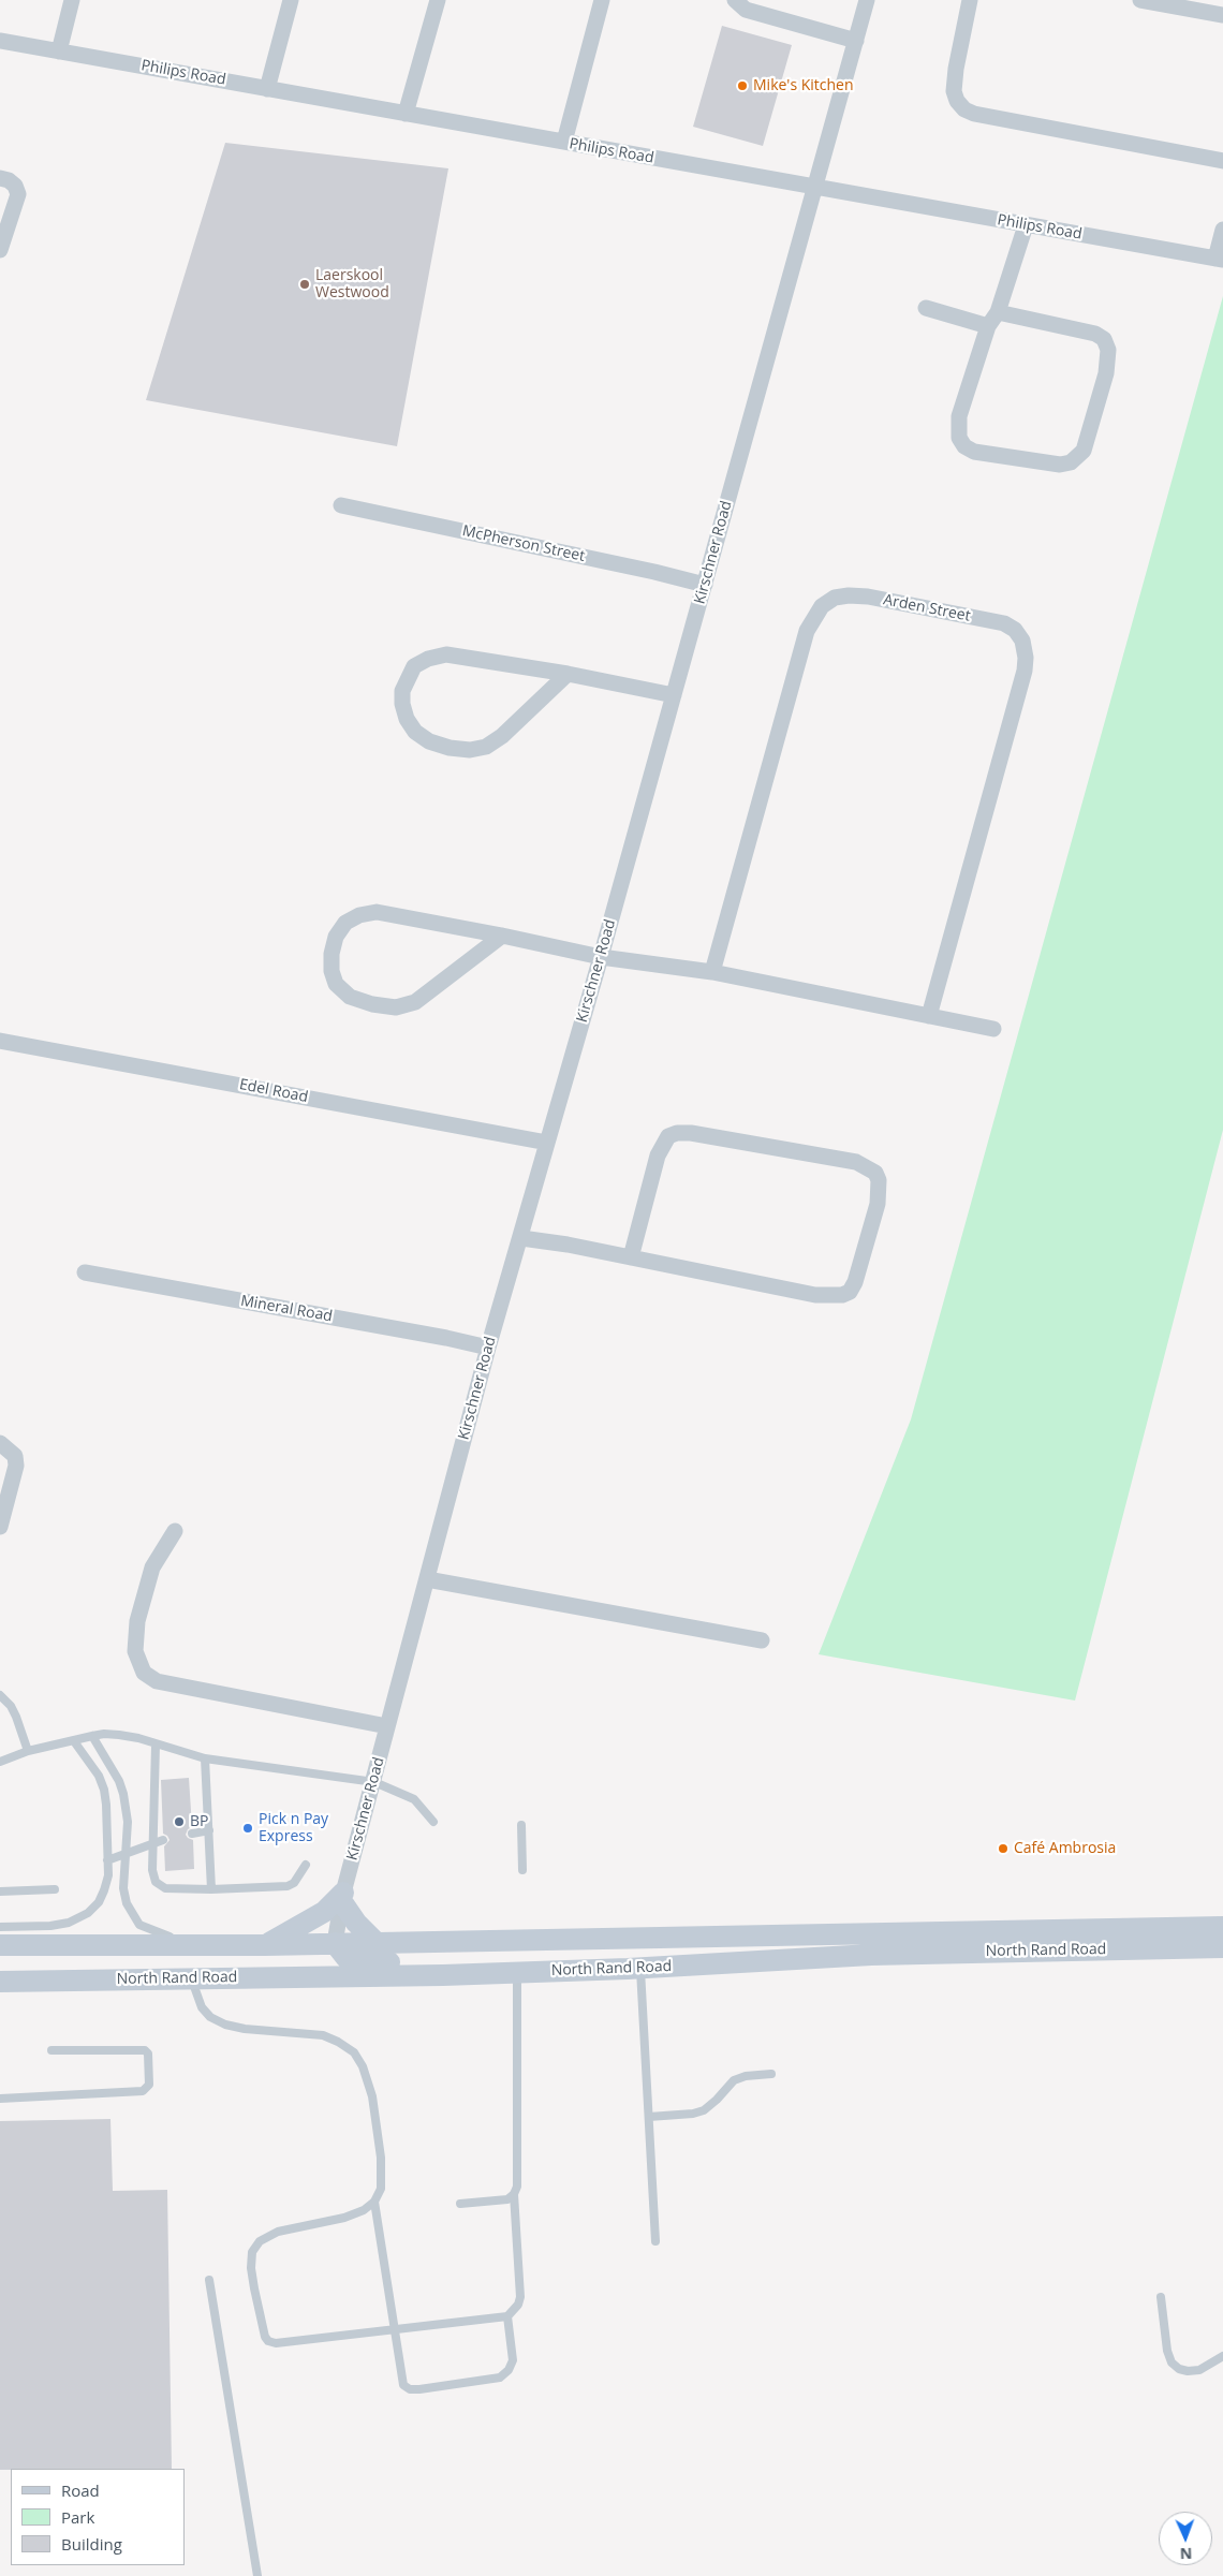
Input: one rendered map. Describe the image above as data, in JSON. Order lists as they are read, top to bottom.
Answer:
{
  "streets": {
    "main road": ["North Rand Road"],
    "street": [
      "Philips Road",
      "McPherson Street",
      "Kirschner Road",
      "Arden Street",
      "Edel Road",
      "Mineral Road"
    ]
  },
  "crossings": [
    ["Philips Road", "Kirschner Road"],
    ["McPherson Street", "Kirschner Road"],
    ["Kirschner Road", "Edel Road"],
    ["Kirschner Road", "Mineral Road"],
    ["Kirschner Road", "North Rand Road"]
  ],
  "places": [
    "Mike's Kitchen",
    "Laerskool Westwood",
    "BP",
    "Pick n Pay Express",
    "Café Ambrosia"
  ],
  "legend": ["Road", "Park", "Building"],
  "north": "bottom"
}
